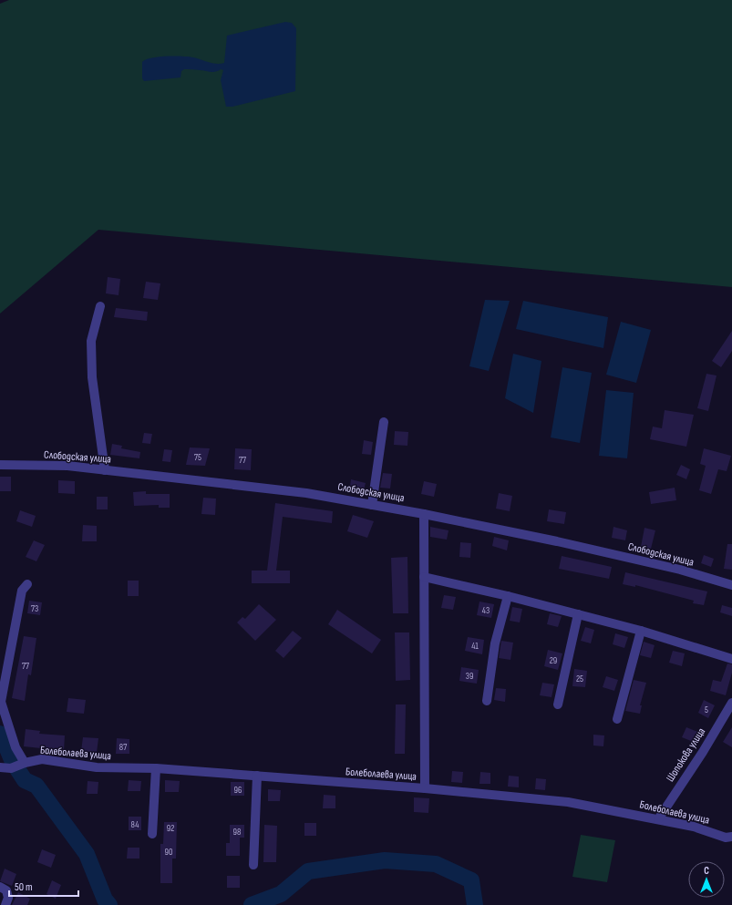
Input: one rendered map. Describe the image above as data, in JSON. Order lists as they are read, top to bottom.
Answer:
{
  "streets": {
    "street": ["Слободская улица", "Болеболаева улица", "Шопокова улица"]
  },
  "crossings": [
    ["Болеболаева улица", "Шопокова улица"]
  ],
  "house_numbers": [
    "75",
    "77",
    "73",
    "43",
    "41",
    "29",
    "77",
    "39",
    "25",
    "5",
    "87",
    "96",
    "84",
    "92",
    "98",
    "90"
  ],
  "scale_bar": "50 m",
  "north": "top"
}
